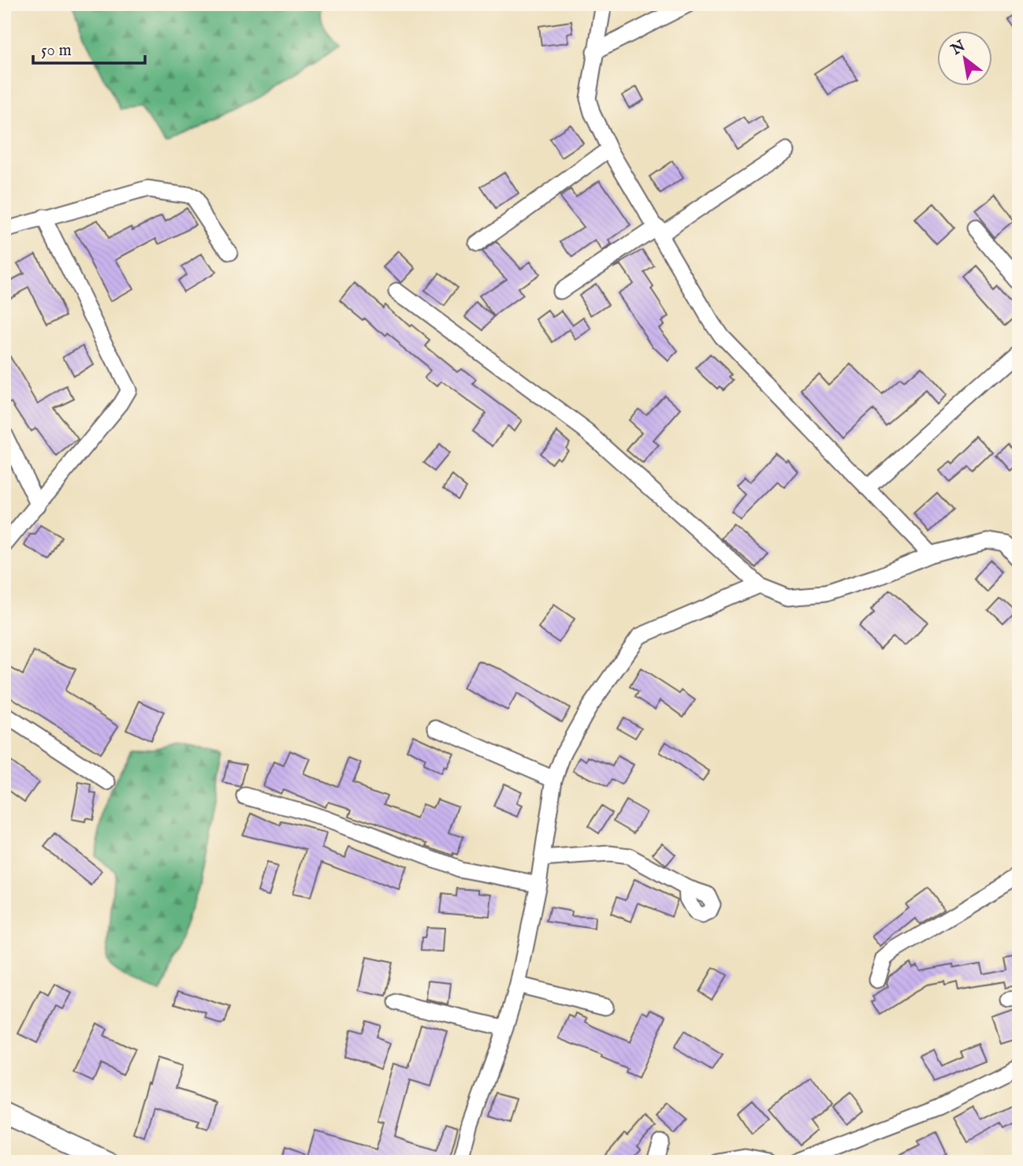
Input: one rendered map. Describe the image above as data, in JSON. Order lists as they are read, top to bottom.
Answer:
{
  "scale_bar": "50 m",
  "north": "top left"
}
